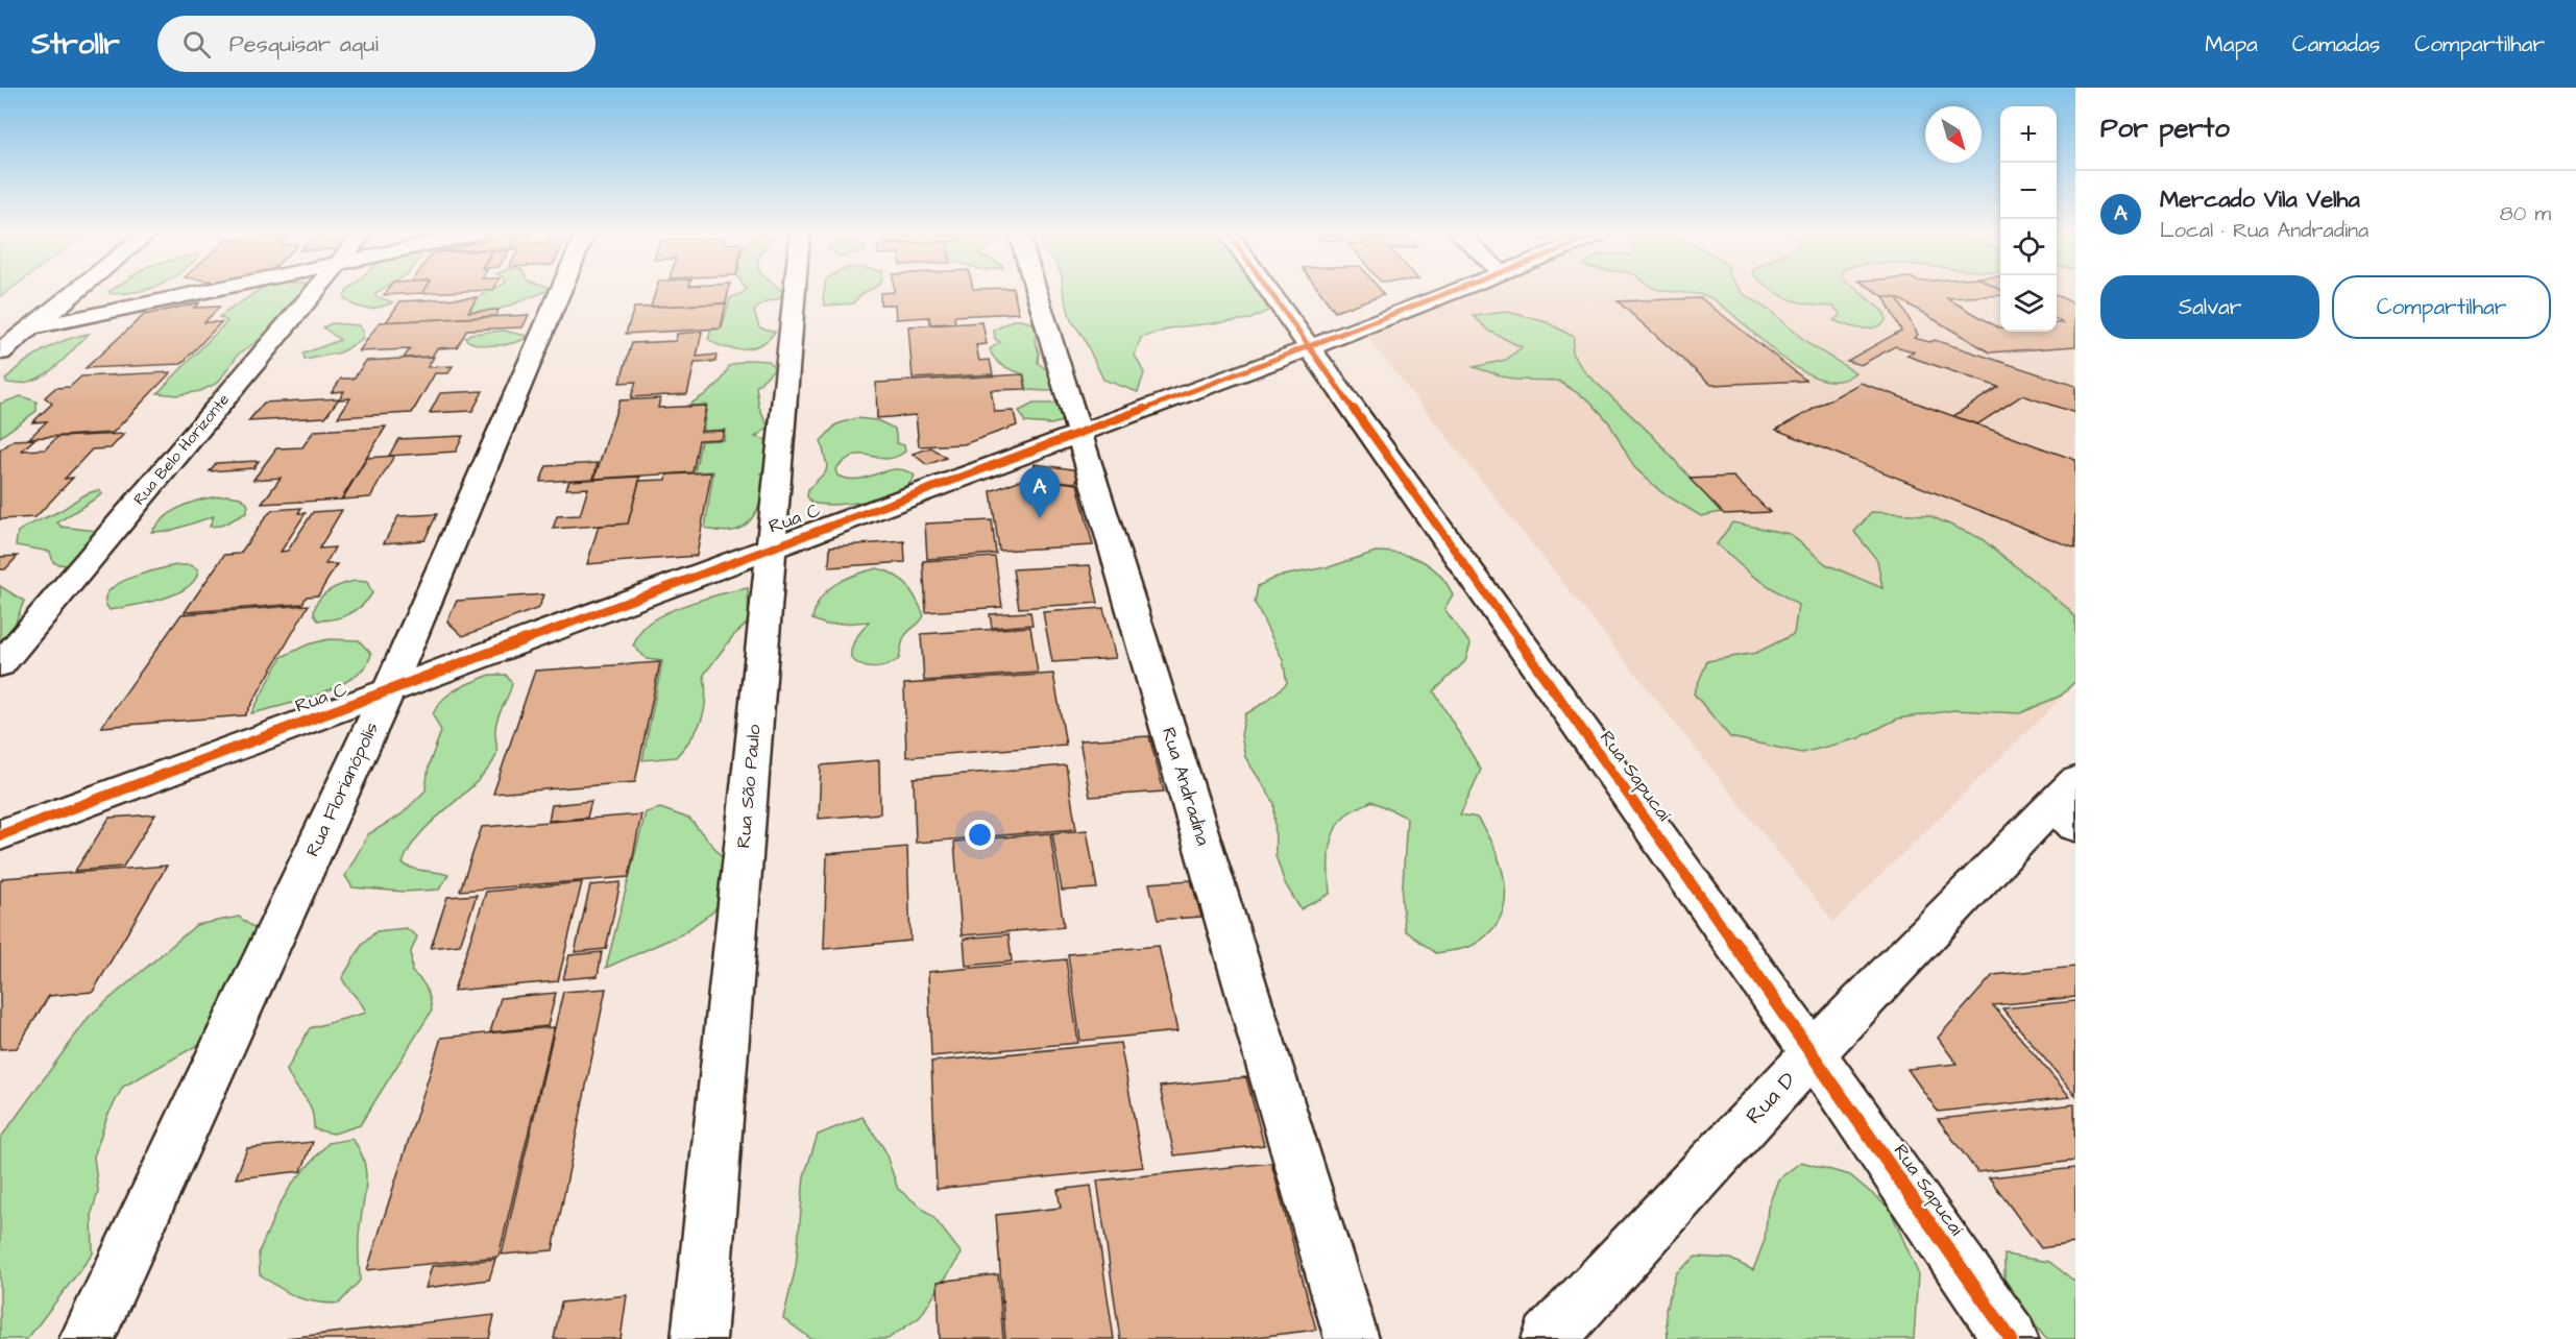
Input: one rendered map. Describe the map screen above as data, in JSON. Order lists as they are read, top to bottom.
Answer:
{
  "streets": {
    "street": [
      "Rua Belo Horizonte",
      "Rua C",
      "Rua Sapucaí",
      "Rua São Paulo",
      "Rua Andradina",
      "Rua Florianópolis",
      "Rua D"
    ]
  },
  "crossings": [
    ["Rua C", "Rua Sapucaí"],
    ["Rua C", "Rua São Paulo"],
    ["Rua C", "Rua Andradina"],
    ["Rua C", "Rua Florianópolis"],
    ["Rua Sapucaí", "Rua D"]
  ],
  "north": "bottom right",
  "page": {
    "header": "Strollr",
    "search": "Pesquisar aqui",
    "nav": ["Mapa", "Camadas", "Compartilhar"],
    "heading": "Por perto",
    "map_buttons": ["+", "−"],
    "list": [
      {
        "mark": "A",
        "name": "Mercado Vila Velha",
        "note": "Local · Rua Andradina",
        "value": "80 m"
      }
    ],
    "buttons": ["Salvar", "Compartilhar"],
    "pins": "A"
  }
}
